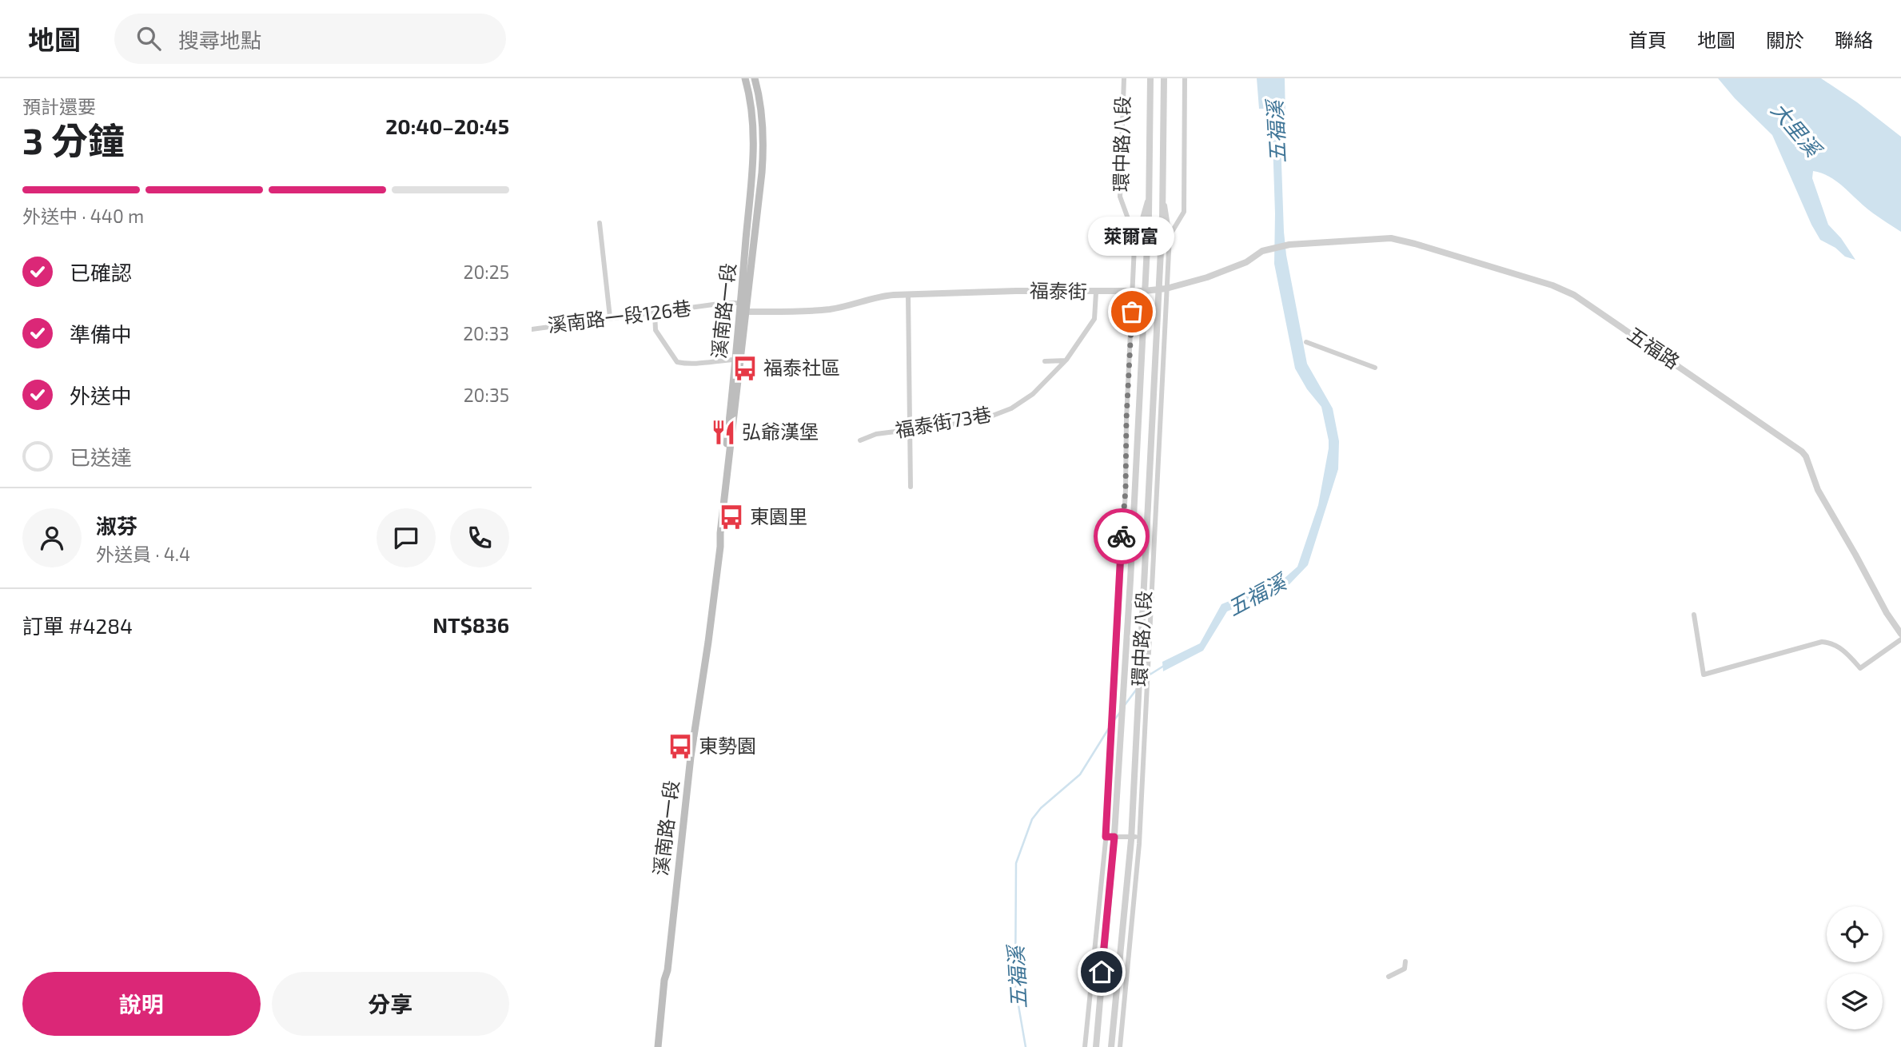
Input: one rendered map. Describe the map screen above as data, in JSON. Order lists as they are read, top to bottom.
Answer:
{
  "streets": {
    "main road": ["溪南路一段"],
    "street": [
      "環中路八段",
      "福泰街",
      "溪南路一段126巷",
      "五福路",
      "福泰街73巷"
    ]
  },
  "crossings": [
    ["環中路八段", "福泰街"],
    ["福泰街", "溪南路一段"],
    ["福泰街", "五福路"],
    ["福泰街", "福泰街73巷"],
    ["溪南路一段", "溪南路一段126巷"]
  ],
  "water": ["大里溪", "五福溪"],
  "places": {
    "other": ["萊爾富"],
    "bus stop": ["福泰社區", "東園里", "東勢園"],
    "restaurant": ["弘爺漢堡"]
  },
  "page": {
    "header": "地圖",
    "search": "搜尋地點",
    "nav": [
      "首頁",
      "地圖",
      "關於",
      "聯絡"
    ],
    "heading": ["3 分鐘", "預計還要", "20:40–20:45"],
    "panel": [
      "淑芬",
      "外送員 · 4.4",
      "訂單 #4284",
      "NT$836"
    ],
    "bar": "外送中 · 440 m",
    "bubble": "萊爾富",
    "list": [
      ["已確認", "20:25"],
      ["準備中", "20:33"],
      ["外送中", "20:35"],
      "已送達"
    ],
    "buttons": ["說明", "分享"]
  }
}
